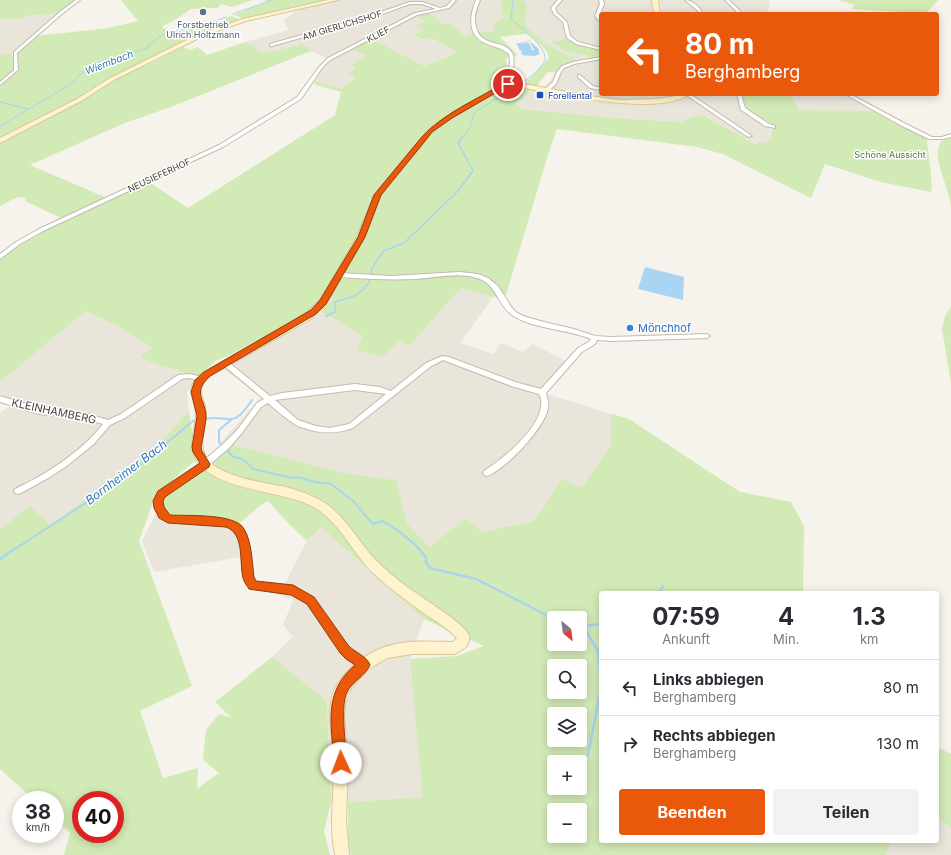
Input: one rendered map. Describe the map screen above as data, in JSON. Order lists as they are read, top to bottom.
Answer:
{
  "streets": {
    "street": [
      "AM GIERLICHSHOF",
      "KLIEF",
      "NEUSIEFERHOF",
      "KLEINHAMBERG"
    ]
  },
  "crossings": [
    ["AM GIERLICHSHOF", "KLIEF"],
    ["KLIEF", "NEUSIEFERHOF"]
  ],
  "water": ["Wiembach", "Bornheimer Bach"],
  "parks": ["Schöne Aussicht"],
  "places": {
    "other": ["Forstbetrieb Ulrich Holtzmann", "Mönchhof"],
    "transit": ["Forellental"]
  },
  "north": "bottom right",
  "page": {
    "turn": ["80 m", "Berghamberg"],
    "eta": [
      "07:59",
      "Ankunft",
      "4",
      "Min.",
      "1.3",
      "km"
    ],
    "map_buttons": ["+", "−"],
    "list": [
      {
        "name": "Links abbiegen",
        "note": "Berghamberg",
        "value": "80 m"
      },
      {
        "name": "Rechts abbiegen",
        "note": "Berghamberg",
        "value": "130 m"
      }
    ],
    "buttons": ["Beenden", "Teilen"],
    "speed": "38 km/h",
    "limit": "40"
  }
}
